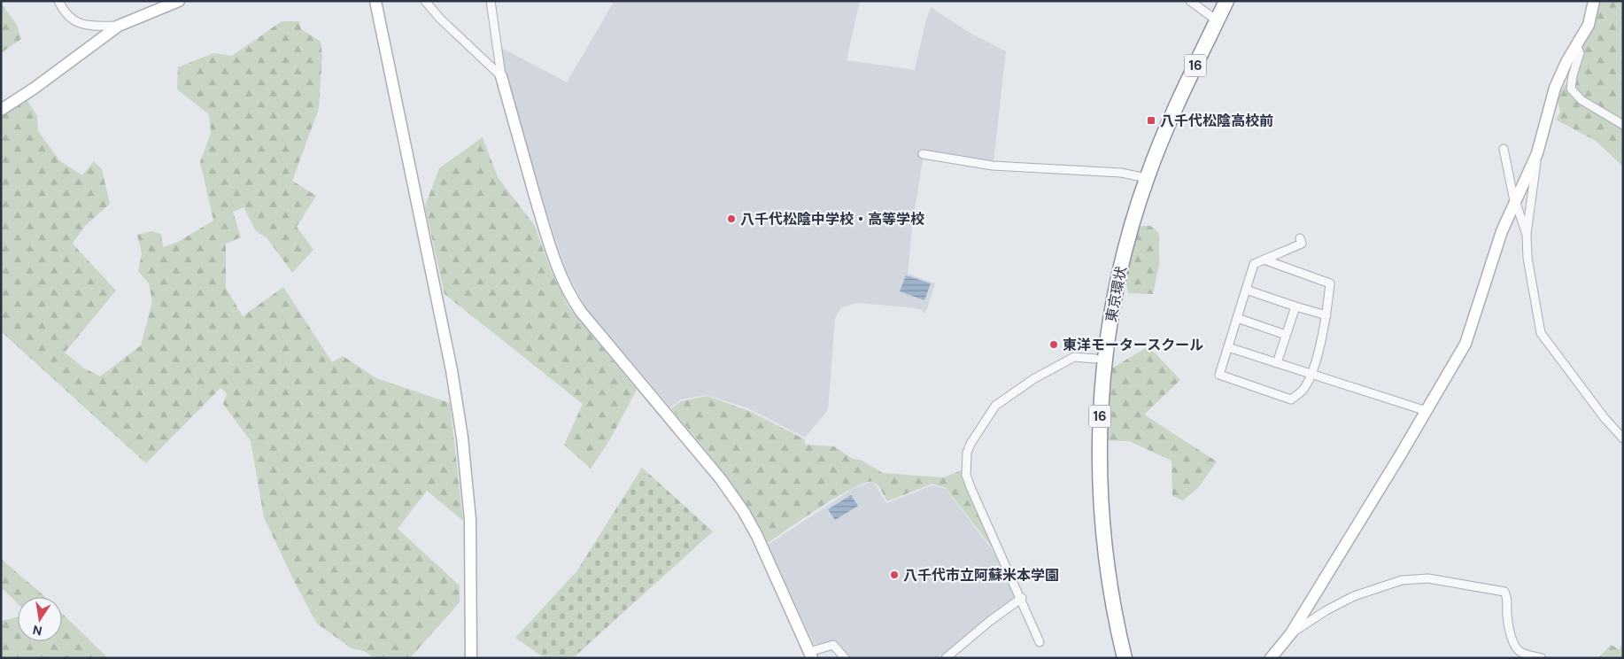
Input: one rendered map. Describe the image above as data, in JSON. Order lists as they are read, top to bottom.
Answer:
{
  "streets": {
    "highway": ["16", "東京環状"]
  },
  "places": {
    "transit": ["八千代松陰高校前"],
    "other": ["八千代松陰中学校・高等学校", "東洋モータースクール", "八千代市立阿蘇米本学園"]
  },
  "north": "bottom"
}
